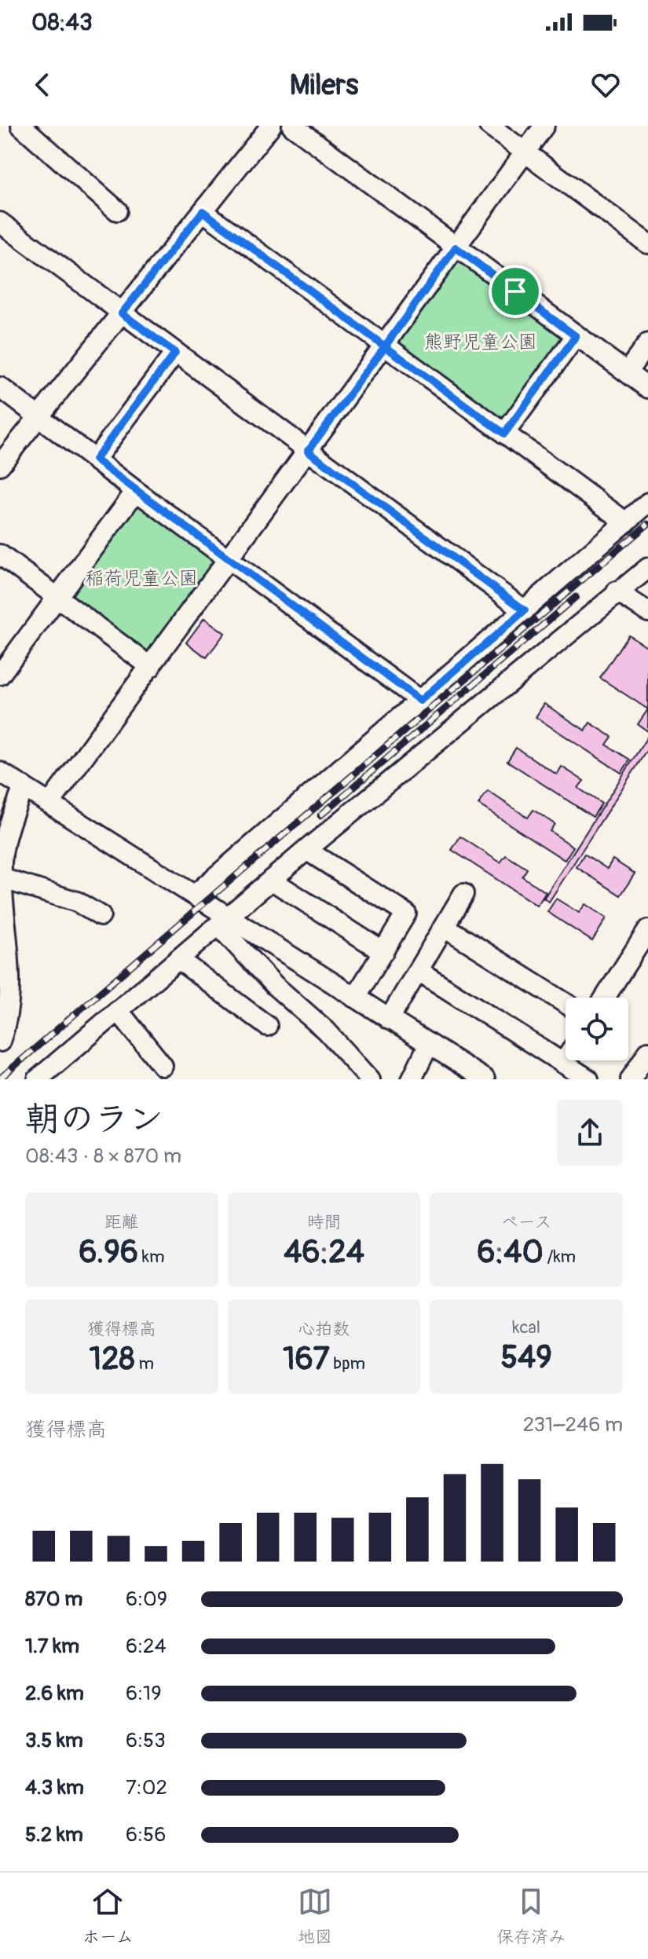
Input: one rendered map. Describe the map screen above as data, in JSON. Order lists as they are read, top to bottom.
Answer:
{
  "parks": ["熊野児童公園", "稲荷児童公園"],
  "page": {
    "status": "08:43",
    "header": "Milers",
    "heading": ["朝のラン", "08:43 · 8 × 870 m"],
    "stats": [
      ["距離", "6.96 km"],
      ["時間", "46:24"],
      ["ペース", "6:40 /km"],
      ["獲得標高", "128 m"],
      ["心拍数", "167 bpm"],
      ["kcal", "549"]
    ],
    "chart": ["獲得標高", "231–246 m"],
    "list": [
      {
        "name": "870 m",
        "note": "6:09"
      },
      {
        "name": "1.7 km",
        "note": "6:24"
      },
      {
        "name": "2.6 km",
        "note": "6:19"
      },
      {
        "name": "3.5 km",
        "note": "6:53"
      },
      {
        "name": "4.3 km",
        "note": "7:02"
      },
      {
        "name": "5.2 km",
        "note": "6:56"
      }
    ],
    "tabs": ["ホーム", "地図", "保存済み"]
  }
}
